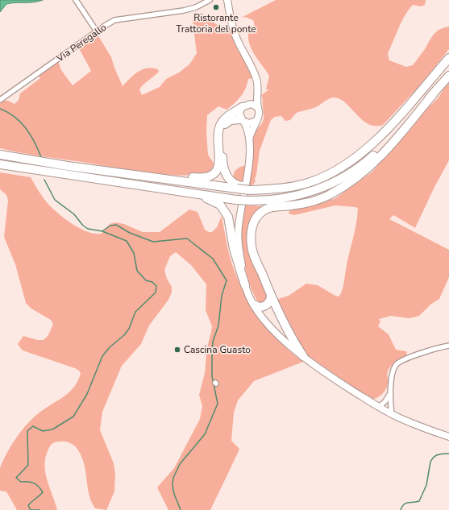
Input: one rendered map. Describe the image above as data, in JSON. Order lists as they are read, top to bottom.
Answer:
{
  "streets": {
    "street": ["Via Peregallo"]
  },
  "places": ["Ristorante Trattoria del ponte", "Cascina Guasto"]
}
